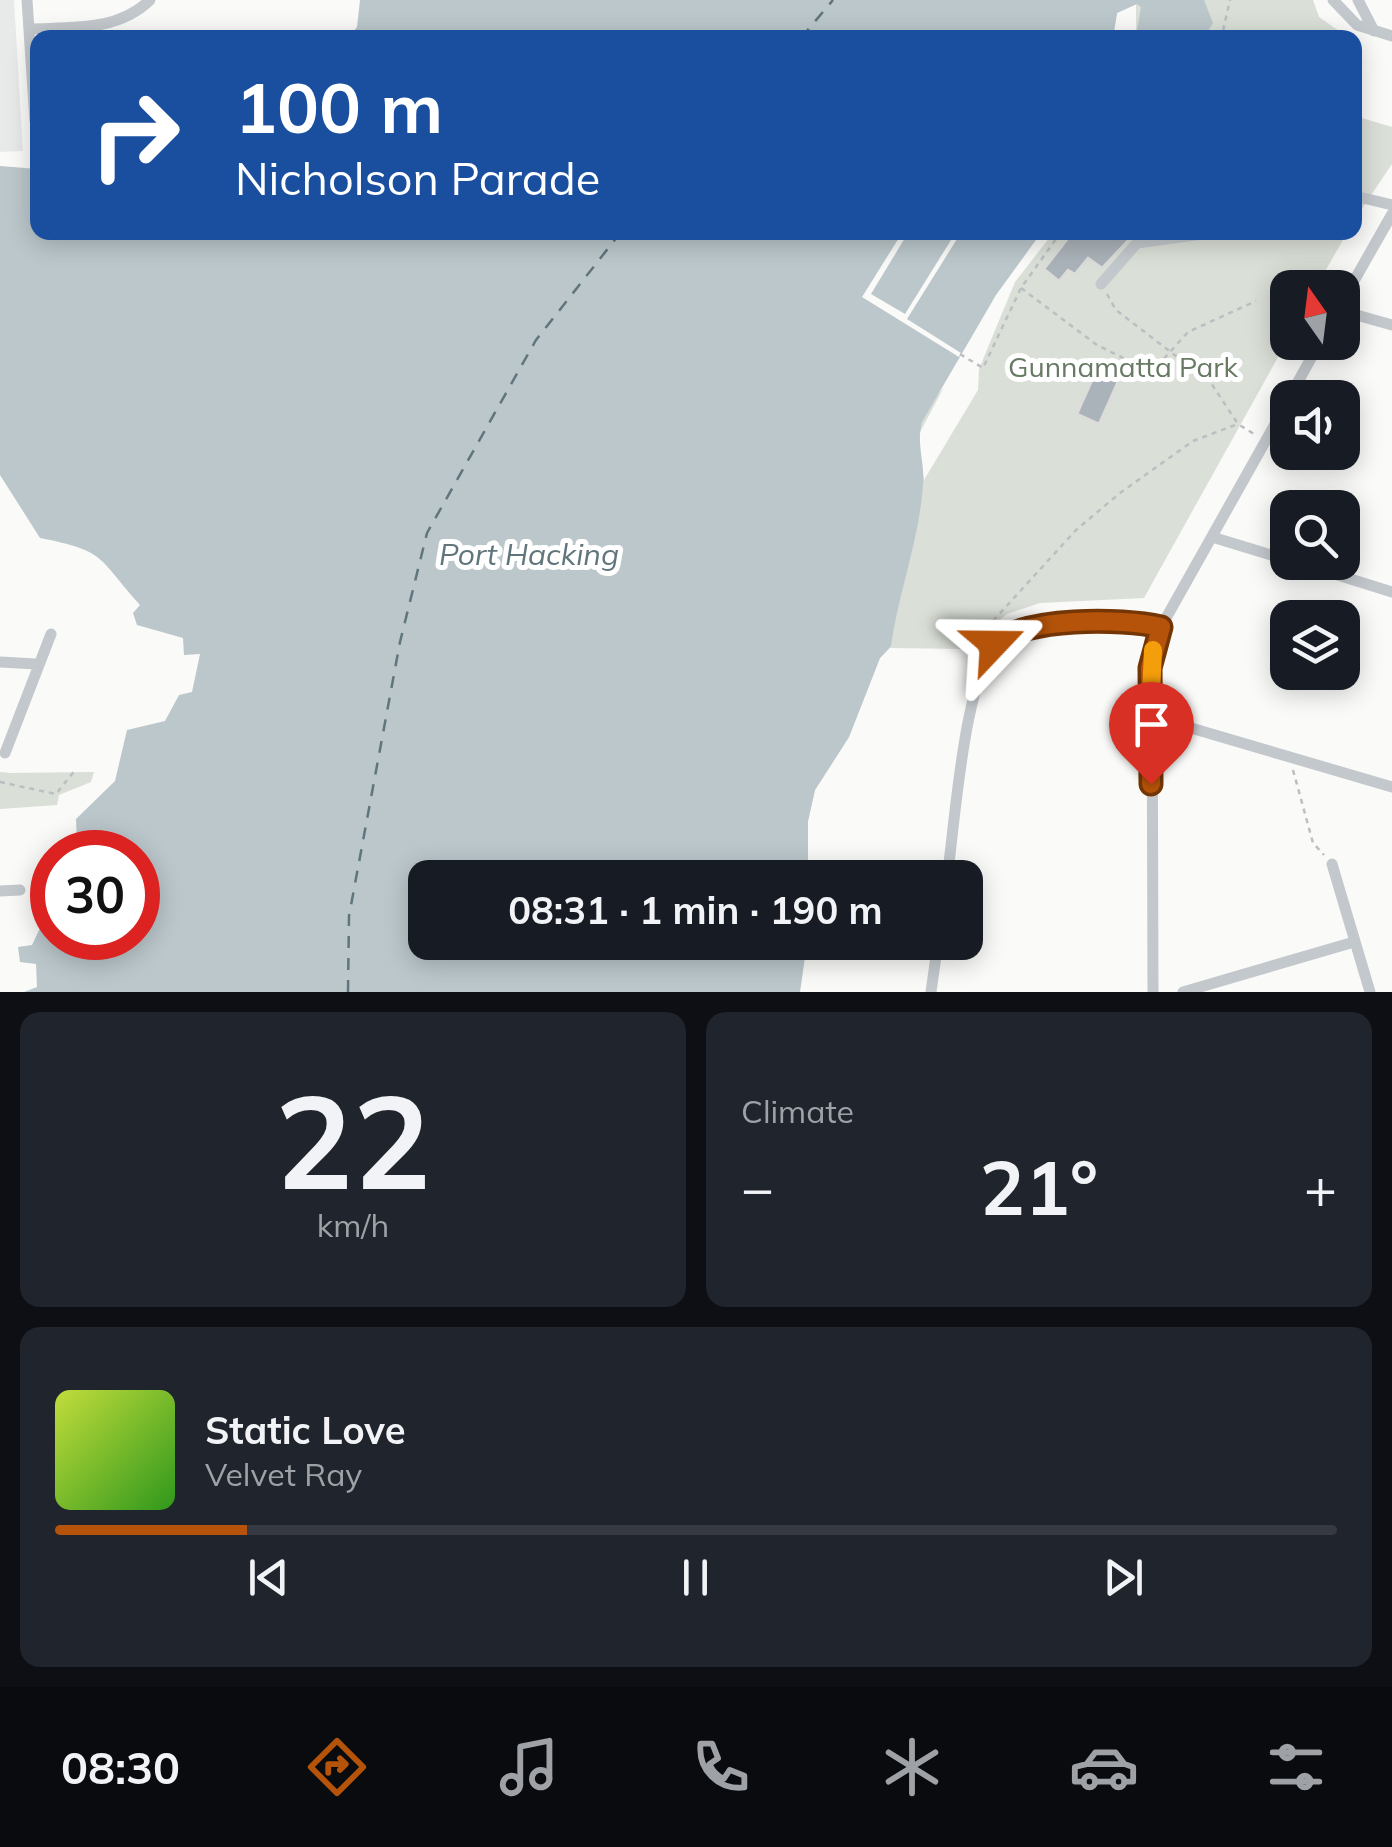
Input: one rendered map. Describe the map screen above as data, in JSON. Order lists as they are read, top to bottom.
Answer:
{
  "water": ["Port Hacking"],
  "parks": ["Gunnamatta Park"],
  "north": "top",
  "page": {
    "turn": ["100 m", "Nicholson Parade"],
    "limit": "30",
    "trip": "08:31 · 1 min · 190 m",
    "tile": [
      ["22", "km/h"],
      "Climate"
    ],
    "heat": ["−", "21°", "+"],
    "song": ["Static Love", "Velvet Ray"],
    "tabs": "08:30"
  }
}
